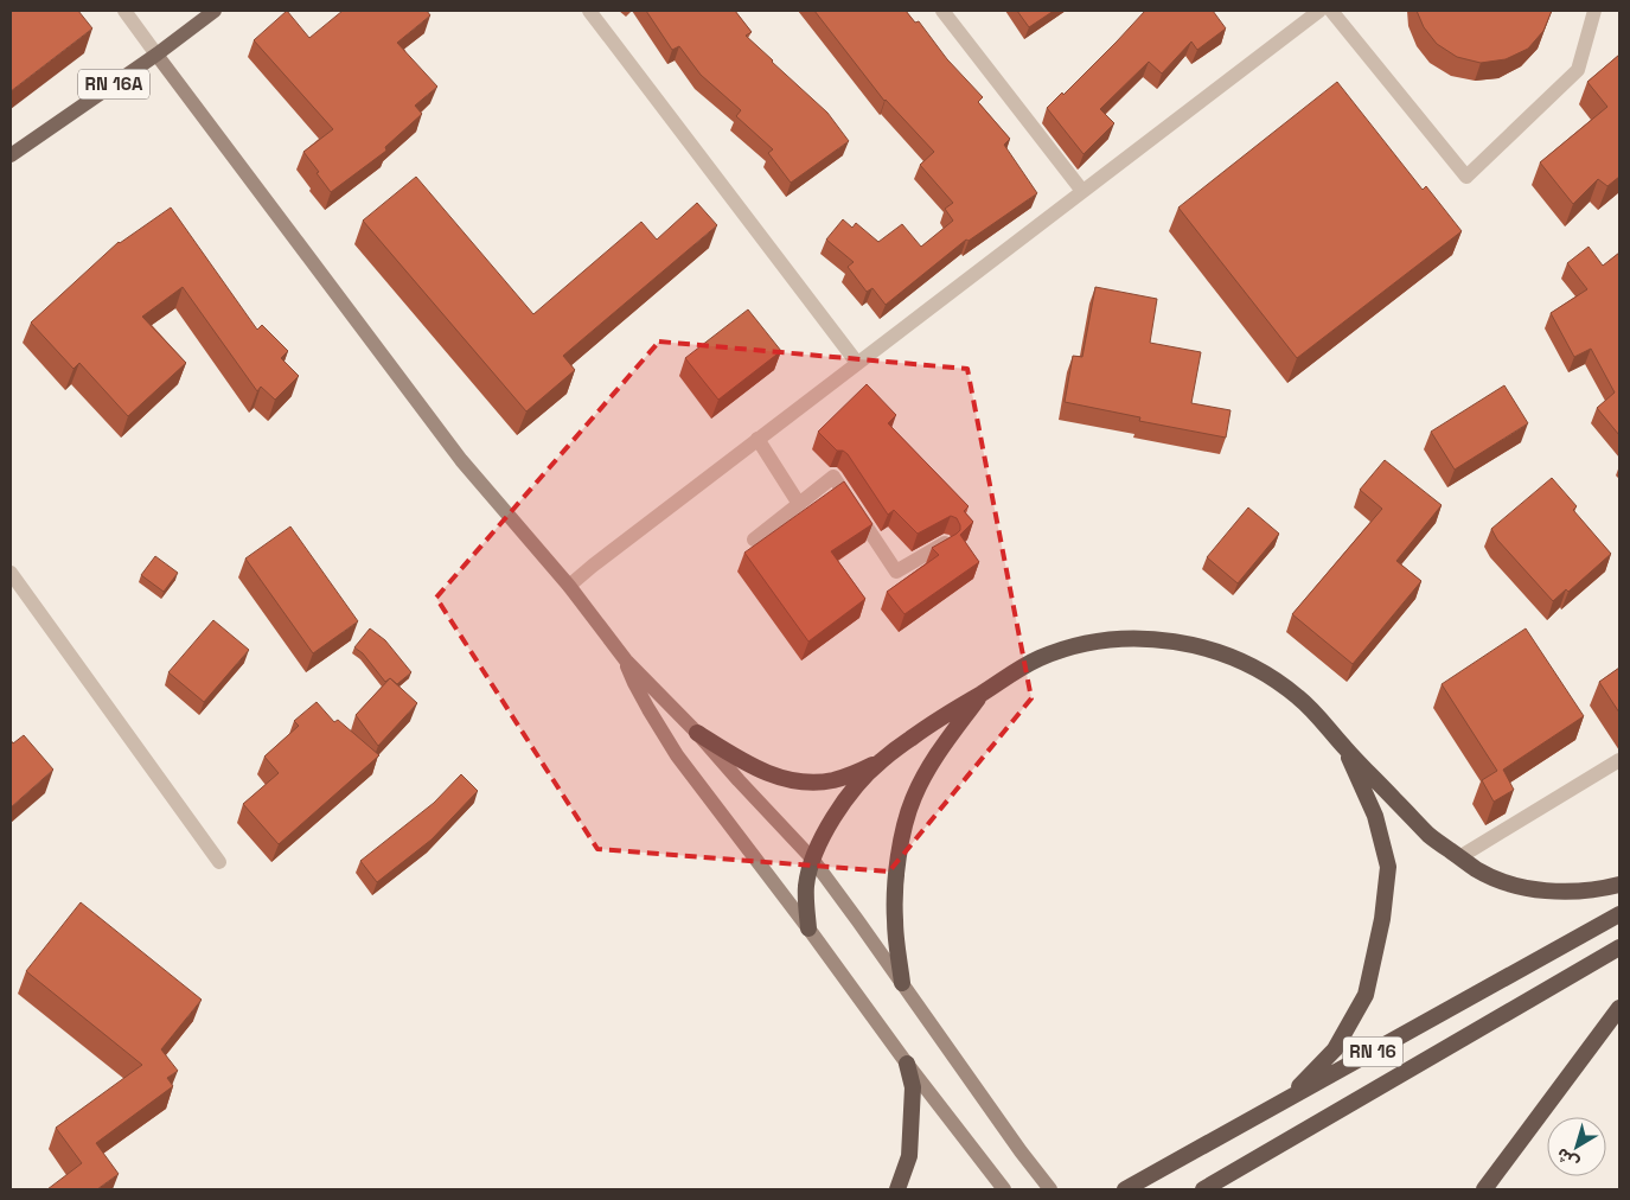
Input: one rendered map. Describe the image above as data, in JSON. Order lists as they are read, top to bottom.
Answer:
{
  "streets": {
    "highway": ["RN 16"],
    "main road": ["RN 16A"]
  },
  "north": "bottom left"
}
